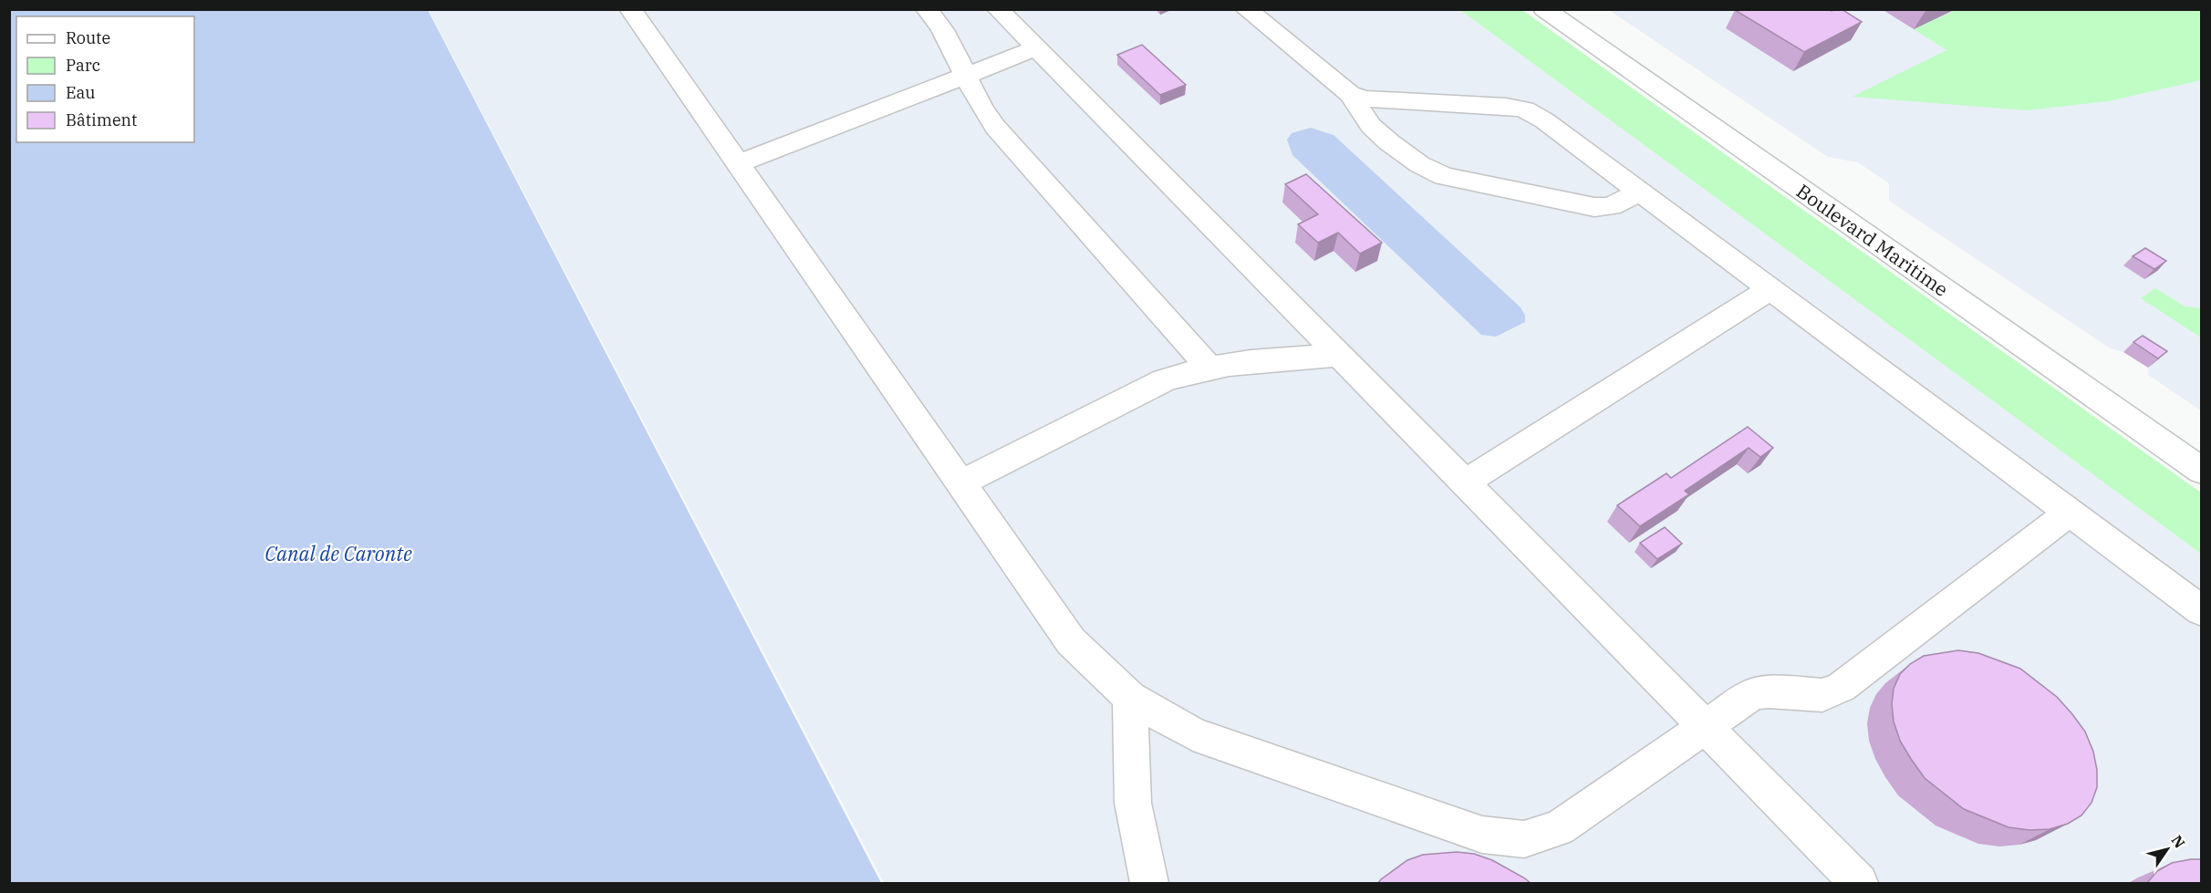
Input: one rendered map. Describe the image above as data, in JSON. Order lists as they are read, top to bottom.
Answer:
{
  "streets": {
    "street": ["Boulevard Maritime"]
  },
  "water": ["Canal de Caronte"],
  "legend": [
    "Route",
    "Parc",
    "Eau",
    "Bâtiment"
  ],
  "north": "top right"
}
